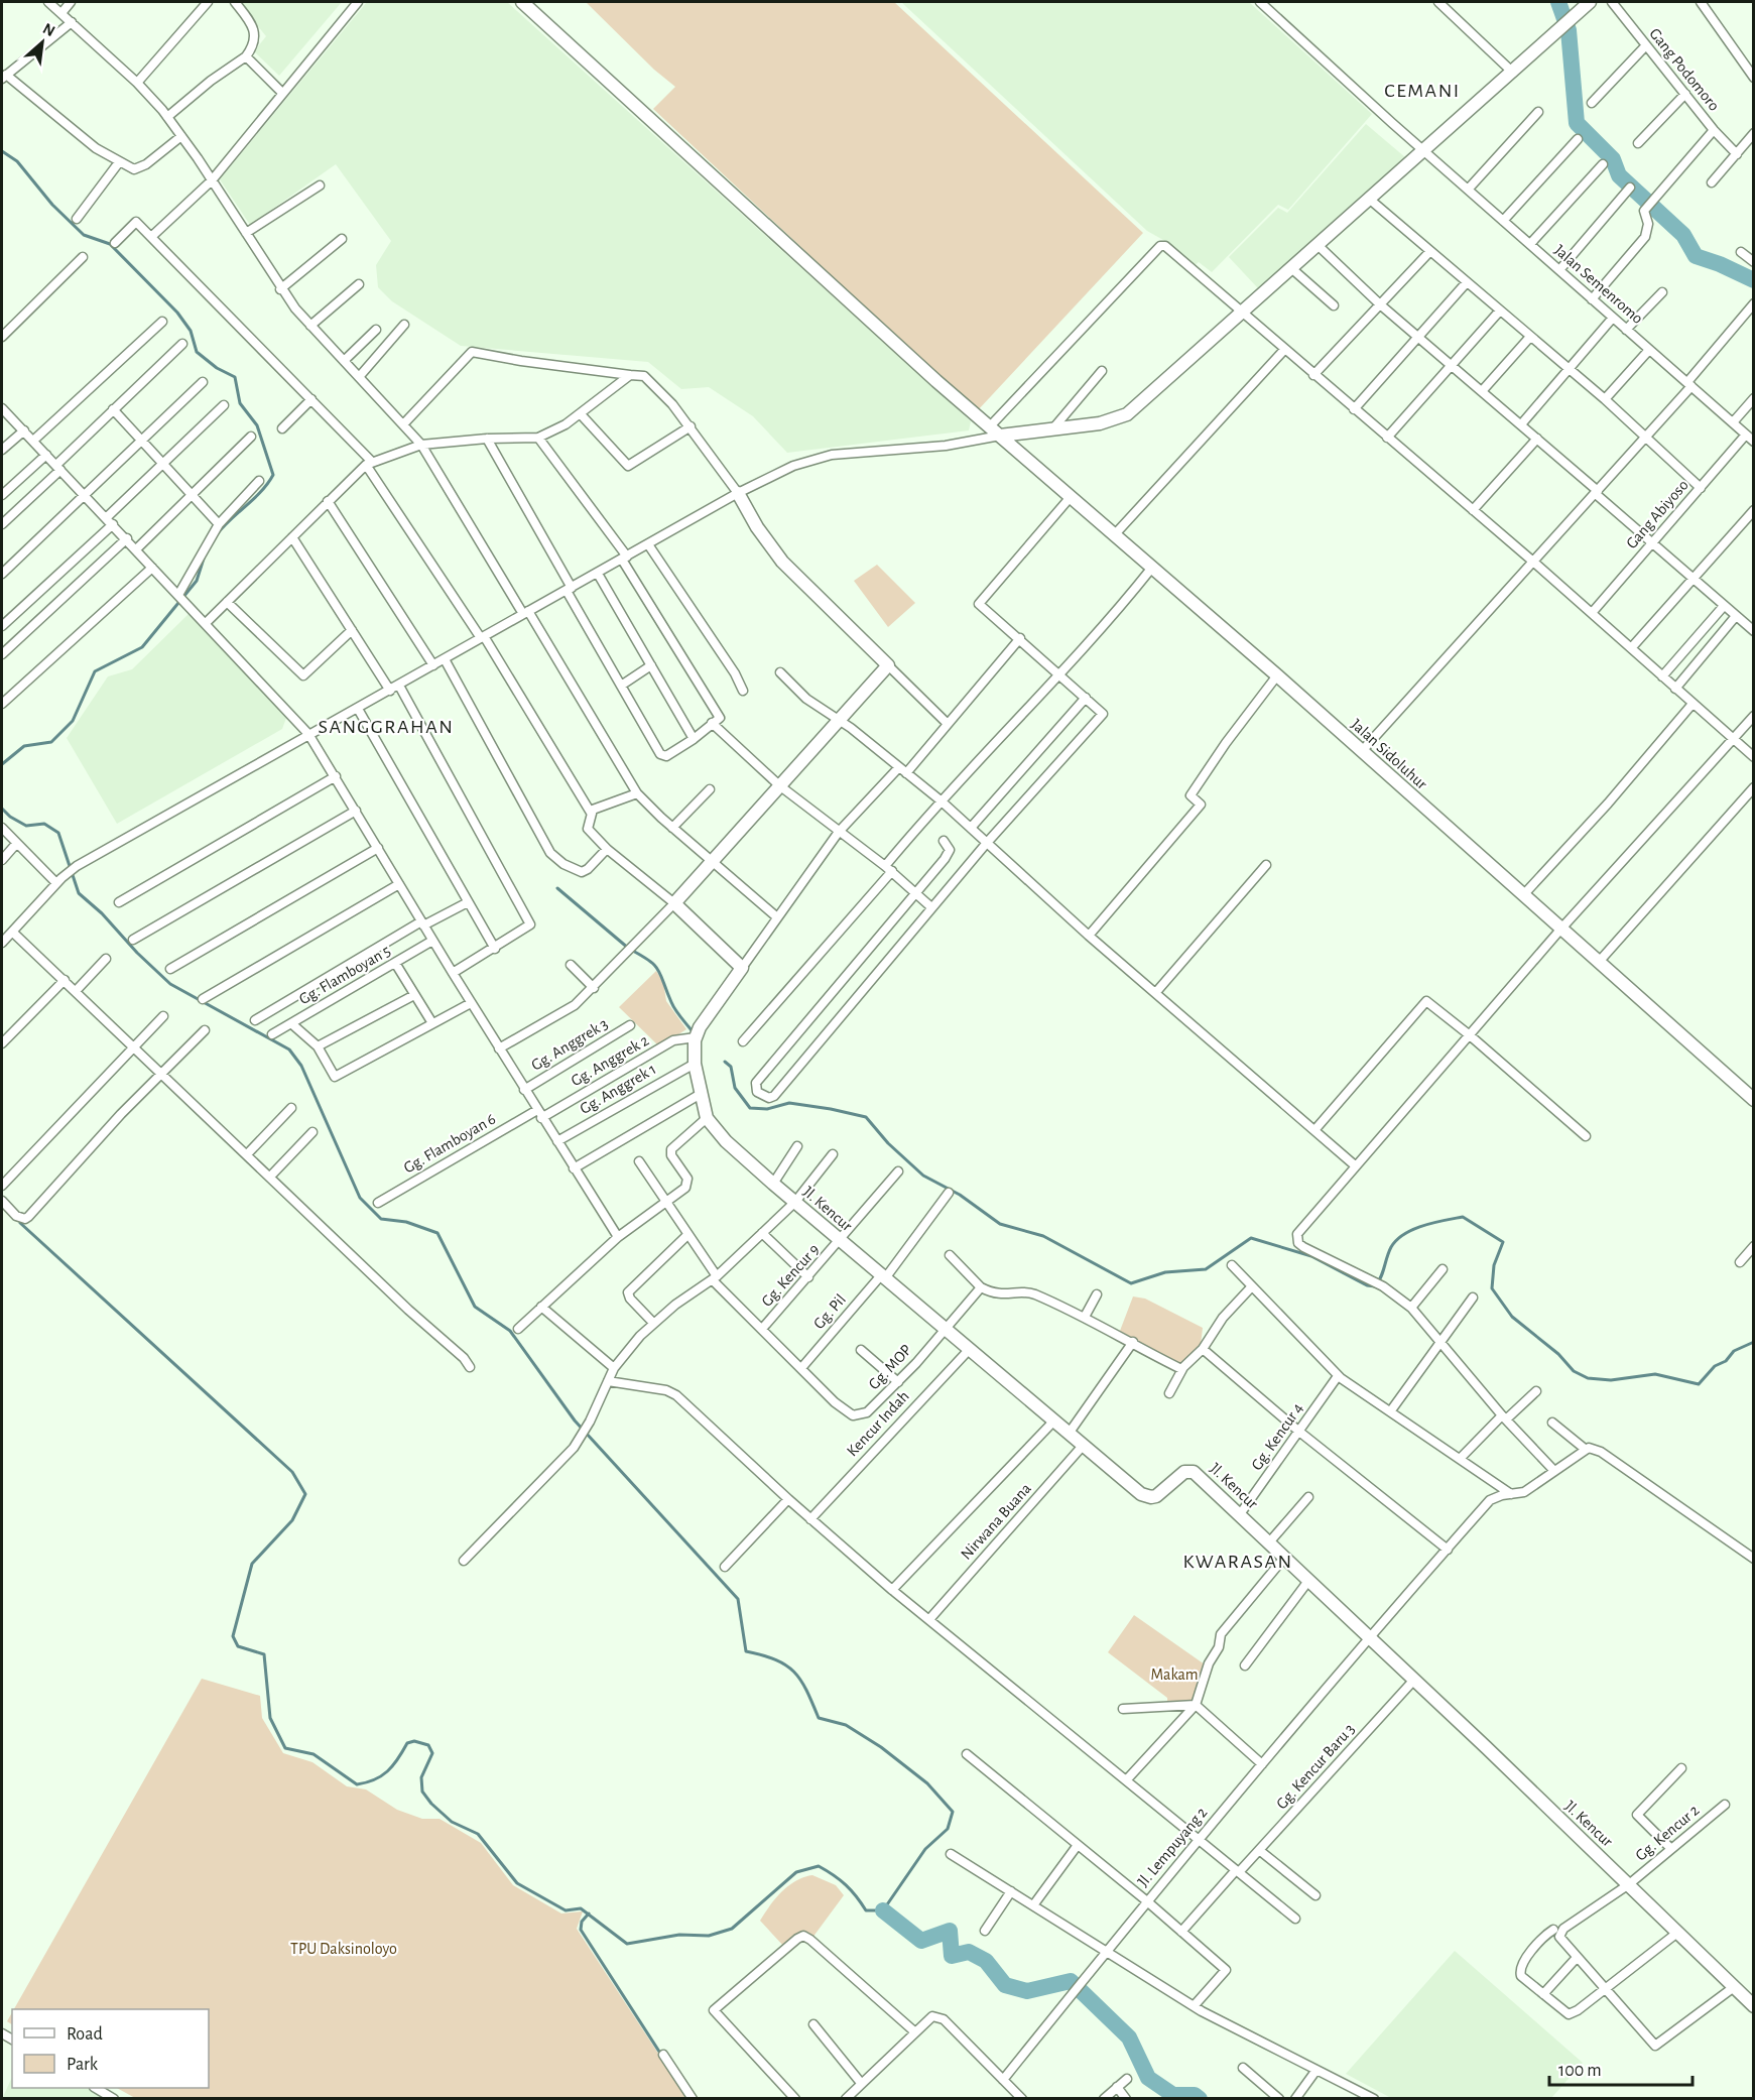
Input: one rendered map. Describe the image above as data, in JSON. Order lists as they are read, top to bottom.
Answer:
{
  "streets": {
    "street": [
      "Gang Podomoro",
      "Jalan Semenromo",
      "Gang Abiyoso",
      "Jalan Sidoluhur",
      "Gg. Flamboyan 5",
      "Gg. Anggrek 3",
      "Gg. Anggrek 2",
      "Gg. Anggrek 1",
      "Gg. Flamboyan 6",
      "Jl. Kencur",
      "Gg. Kencur 9",
      "Gg. Pil",
      "Gg. MOP",
      "Kencur Indah",
      "Gg. Kencur 4",
      "Nirwana Buana",
      "Gg. Kencur Baru 3",
      "Gg. Kencur 2",
      "Jl. Lempuyang 2"
    ]
  },
  "crossings": [
    ["Jalan Semenromo", "Gang Abiyoso"],
    ["Gg. Anggrek 2", "Gg. Flamboyan 6"],
    ["Gg. Anggrek 2", "Jl. Kencur"],
    ["Gg. Anggrek 1", "Jl. Kencur"],
    ["Jl. Kencur", "Gg. Kencur 9"],
    ["Jl. Kencur", "Gg. Pil"],
    ["Jl. Kencur", "Gg. MOP"],
    ["Jl. Kencur", "Kencur Indah"],
    ["Jl. Kencur", "Gg. Kencur 4"],
    ["Jl. Kencur", "Nirwana Buana"],
    ["Jl. Kencur", "Gg. Kencur Baru 3"],
    ["Jl. Kencur", "Gg. Kencur 2"],
    ["Jl. Kencur", "Jl. Lempuyang 2"],
    ["Gg. Pil", "Gg. MOP"]
  ],
  "districts": ["CEMANI", "SANGGRAHAN", "KWARASAN"],
  "parks": ["Makam", "TPU Daksinoloyo"],
  "legend": ["Road", "Park"],
  "scale_bar": "100 m",
  "north": "top right"
}
